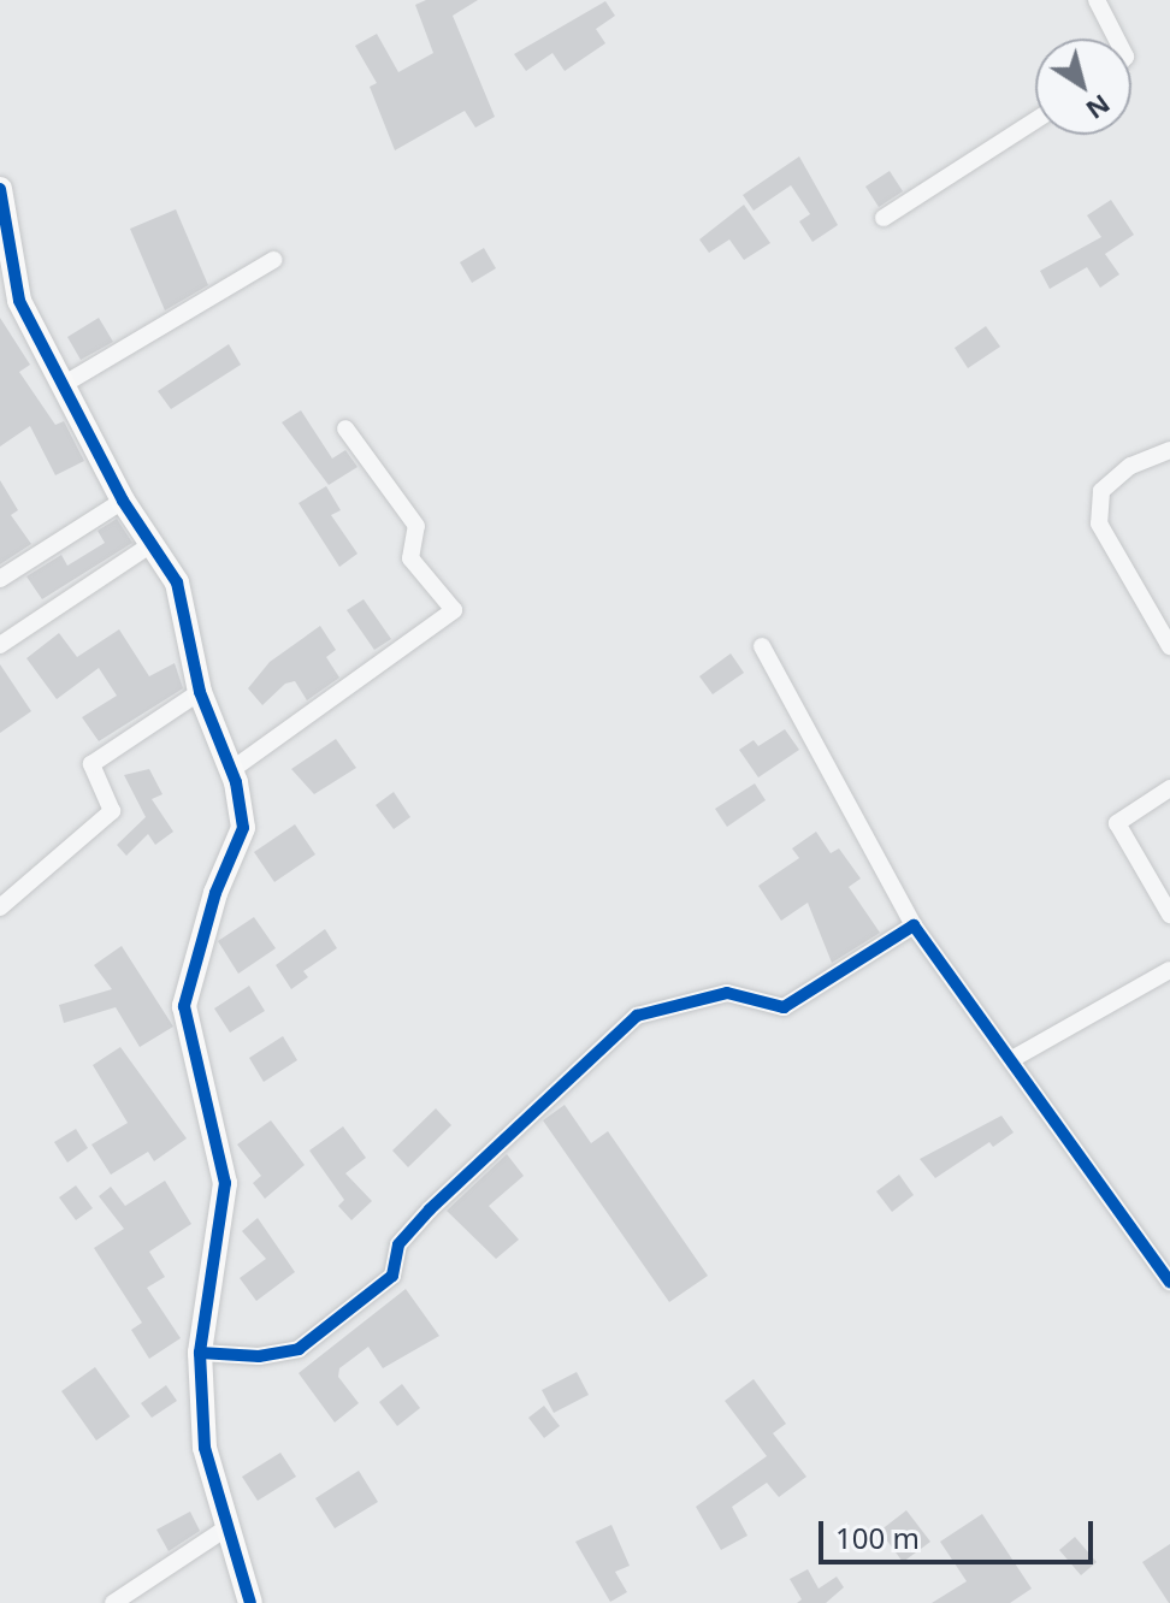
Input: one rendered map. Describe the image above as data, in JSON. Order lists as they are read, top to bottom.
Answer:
{
  "scale_bar": "100 m",
  "north": "bottom right"
}
